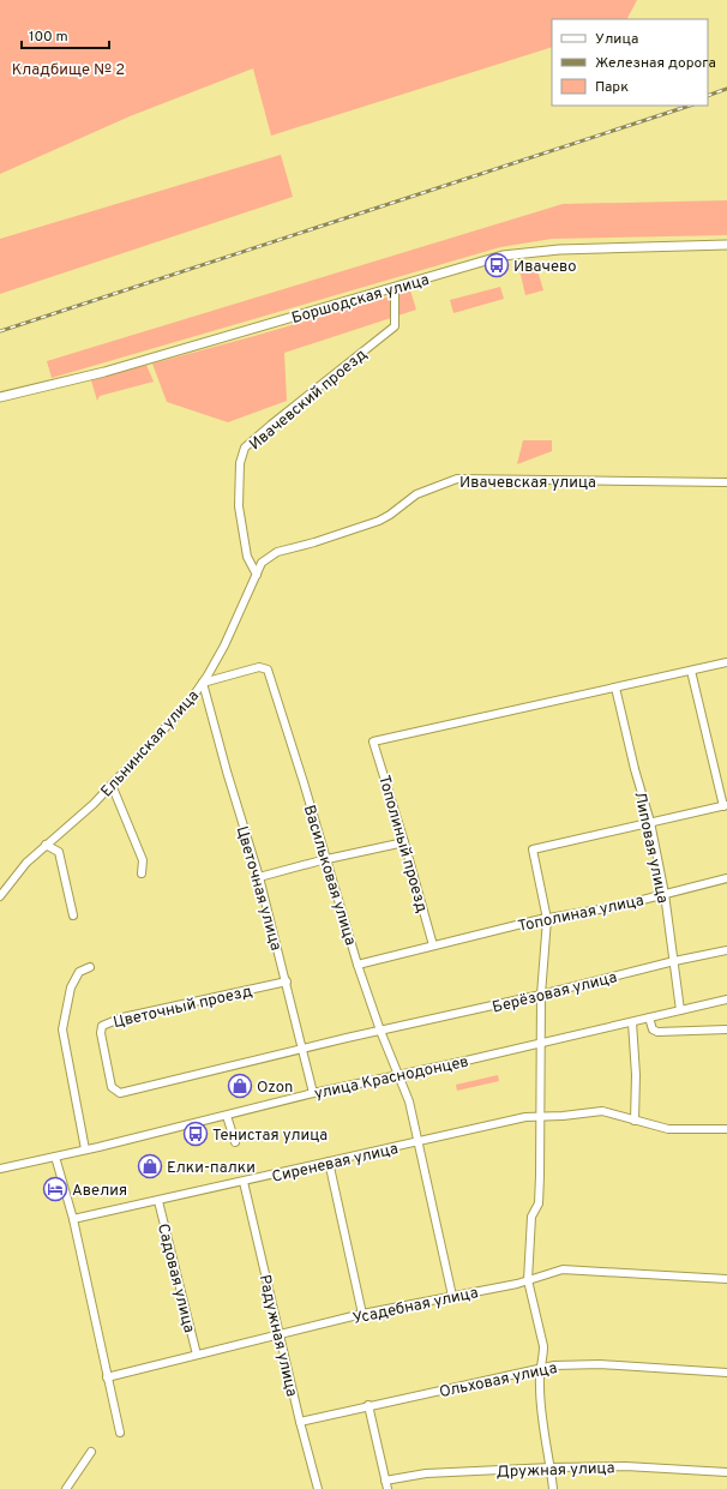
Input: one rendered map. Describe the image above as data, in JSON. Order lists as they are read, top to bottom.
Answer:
{
  "streets": {
    "street": [
      "Боршодская улица",
      "Ивачевский проезд",
      "Ивачевская улица",
      "Ельнинская улица",
      "Тополиный проезд",
      "Липовая улица",
      "Васильковая улица",
      "Цветочная улица",
      "Тополиная улица",
      "Берёзовая улица",
      "Цветочный проезд",
      "улица Краснодонцев",
      "Сиреневая улица",
      "Садовая улица",
      "Усадебная улица",
      "Радужная улица",
      "Ольховая улица",
      "Дружная улица"
    ]
  },
  "crossings": [
    ["Боршодская улица", "Ивачевский проезд"],
    ["Ивачевский проезд", "Ельнинская улица"],
    ["Ивачевская улица", "Ельнинская улица"],
    ["Ельнинская улица", "Васильковая улица"],
    ["Ельнинская улица", "Цветочная улица"],
    ["Тополиный проезд", "Липовая улица"],
    ["Тополиный проезд", "Тополиная улица"],
    ["Липовая улица", "Тополиная улица"],
    ["Липовая улица", "Берёзовая улица"],
    ["Липовая улица", "улица Краснодонцев"],
    ["Васильковая улица", "Цветочная улица"],
    ["Васильковая улица", "Тополиная улица"],
    ["Васильковая улица", "Берёзовая улица"],
    ["Васильковая улица", "Цветочный проезд"],
    ["Васильковая улица", "улица Краснодонцев"],
    ["Васильковая улица", "Сиреневая улица"],
    ["Васильковая улица", "Усадебная улица"],
    ["Цветочная улица", "Цветочный проезд"],
    ["Цветочная улица", "улица Краснодонцев"],
    ["Берёзовая улица", "Цветочный проезд"],
    ["Сиреневая улица", "Садовая улица"],
    ["Сиреневая улица", "Радужная улица"],
    ["Садовая улица", "Усадебная улица"],
    ["Усадебная улица", "Радужная улица"],
    ["Радужная улица", "Ольховая улица"]
  ],
  "parks": ["Кладбище № 2"],
  "places": {
    "bus stop": ["Ивачево", "Тенистая улица"],
    "shop": ["Ozon", "Елки-палки"],
    "hotel": ["Авелия"]
  },
  "legend": ["Улица", "Железная дорога", "Парк"],
  "scale_bar": "100 m"
}
